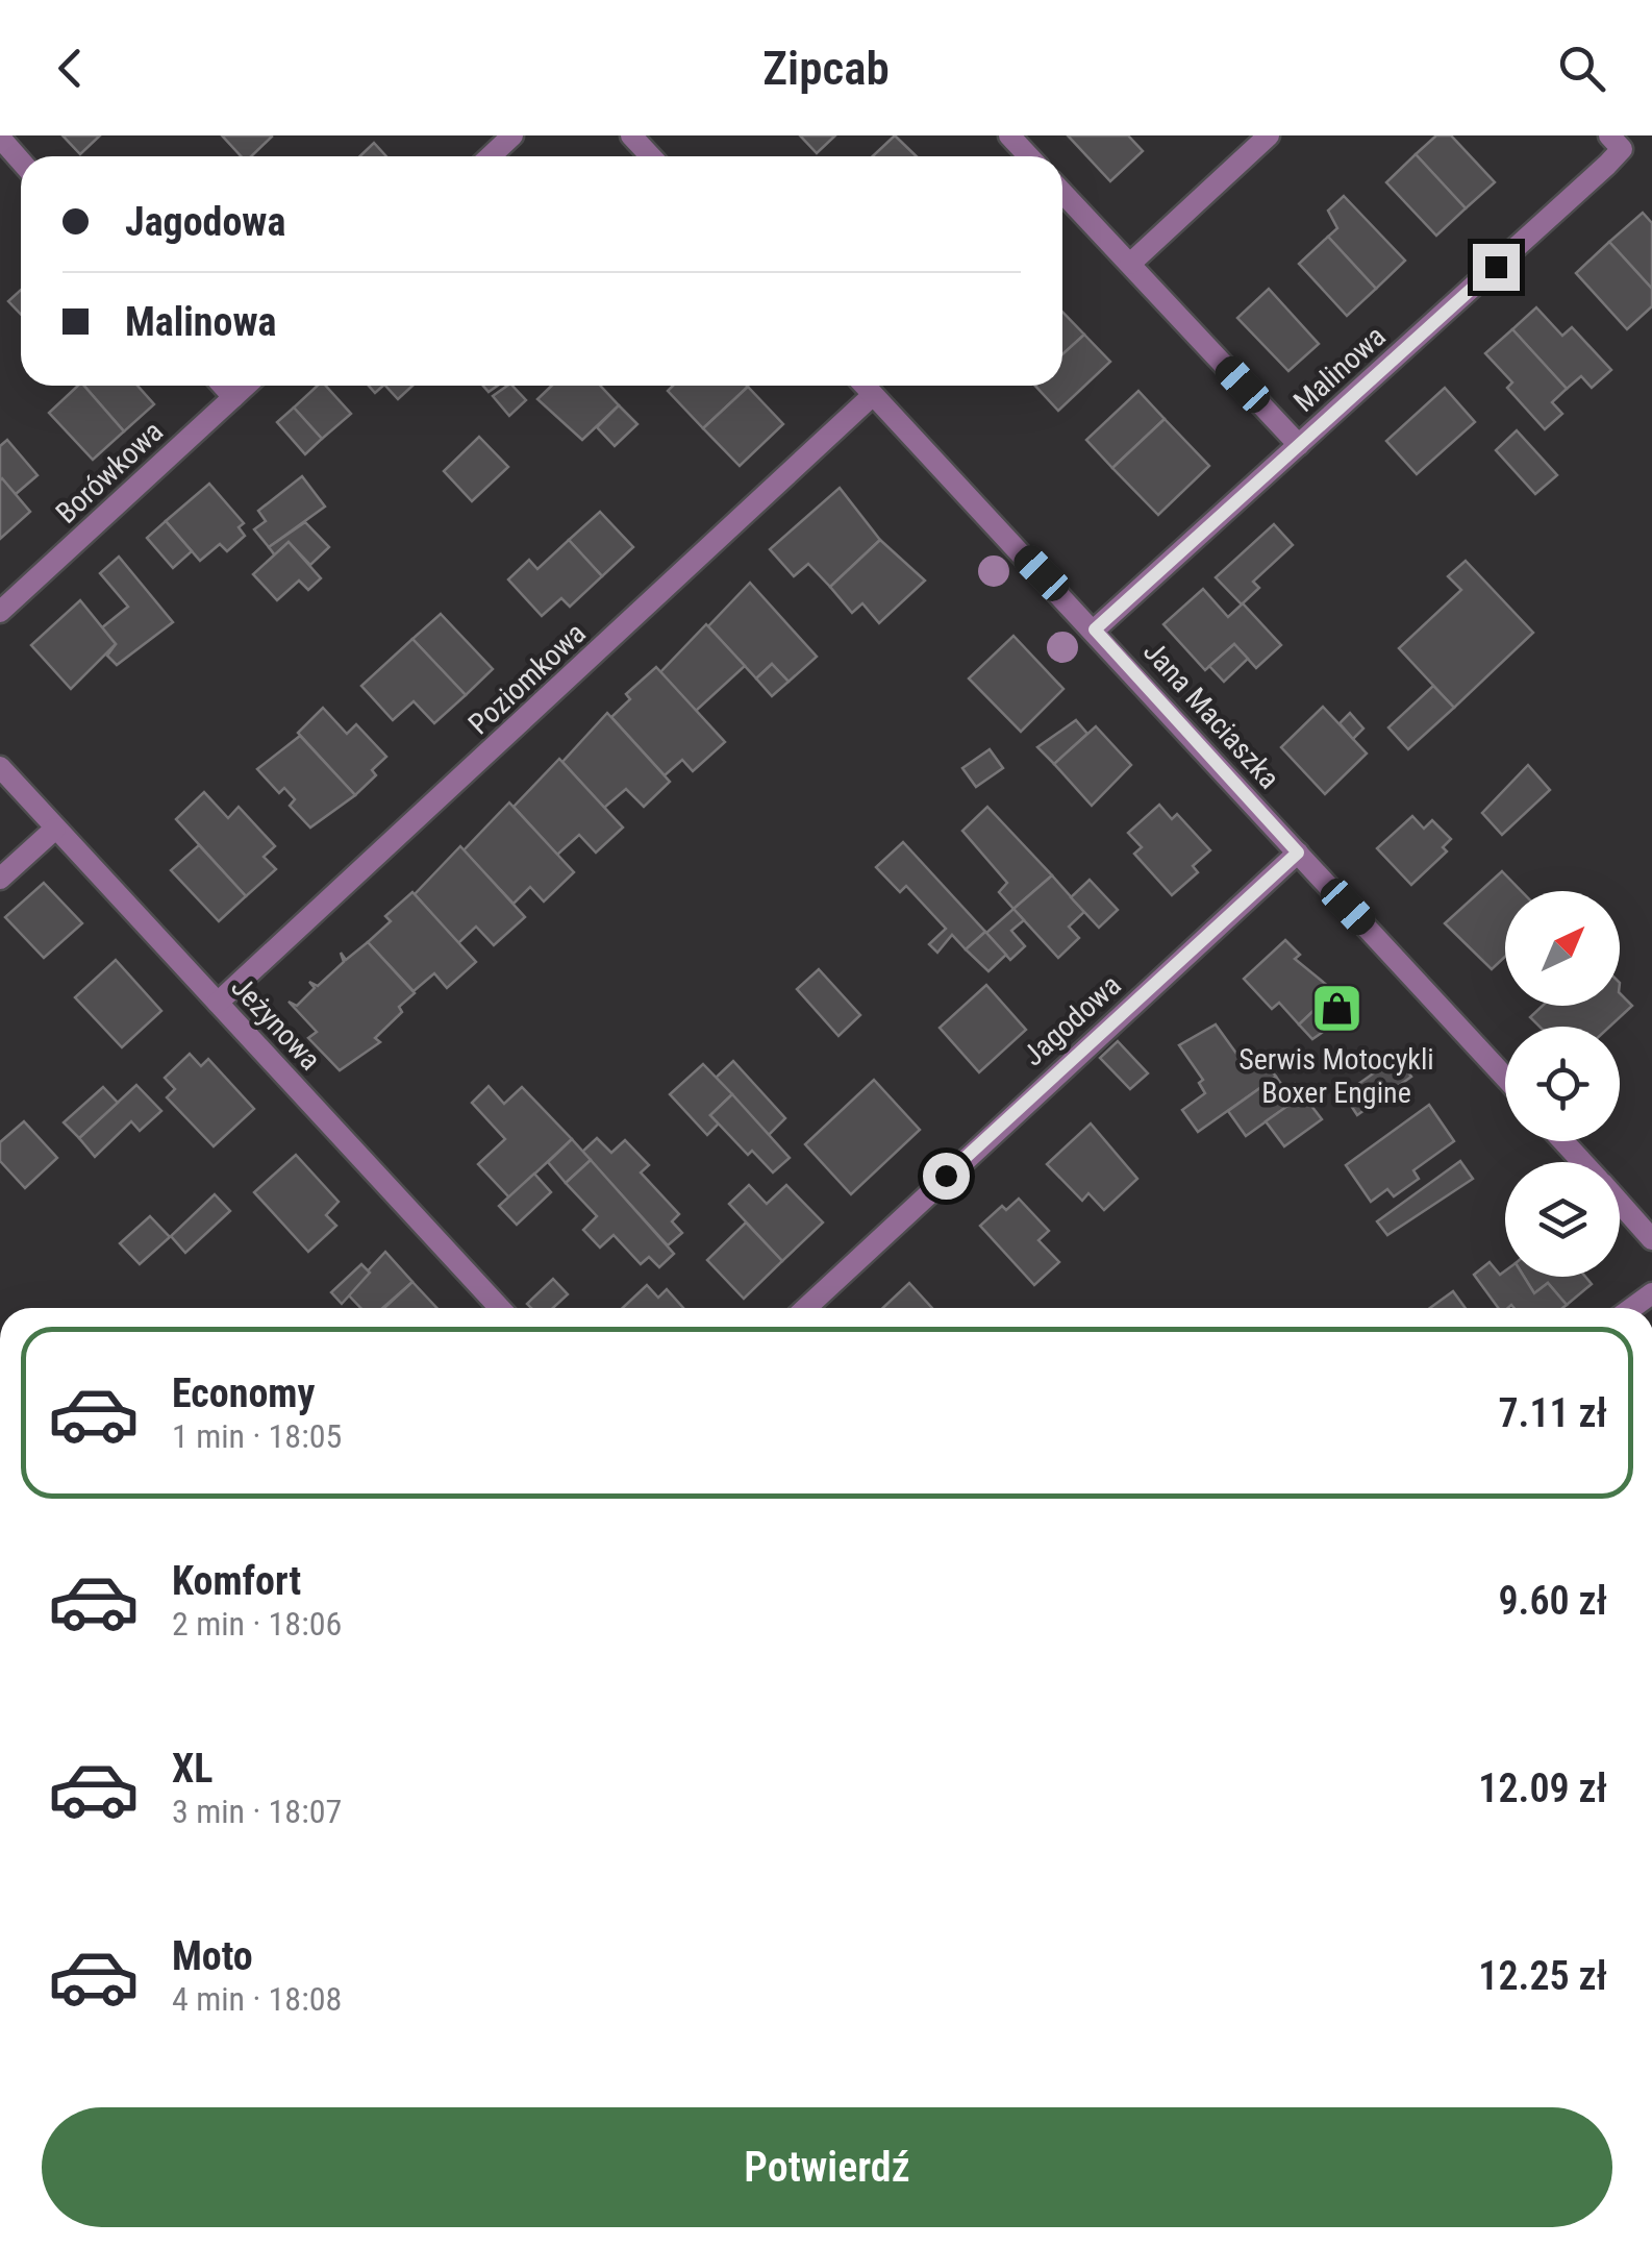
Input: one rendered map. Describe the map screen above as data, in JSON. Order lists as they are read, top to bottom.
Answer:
{
  "streets": {
    "street": [
      "Malinowa",
      "Borówkowa",
      "Poziomkowa",
      "Jana Maciaszka",
      "Jagodowa",
      "Jeżynowa"
    ]
  },
  "crossings": [
    ["Malinowa", "Jana Maciaszka"],
    ["Poziomkowa", "Jana Maciaszka"],
    ["Poziomkowa", "Jeżynowa"],
    ["Jana Maciaszka", "Jagodowa"]
  ],
  "places": {
    "shop": ["Serwis Motocykli Boxer Engine"]
  },
  "north": "top right",
  "page": {
    "header": "Zipcab",
    "banner": ["Jagodowa", "Malinowa"],
    "list": [
      {
        "name": "Economy",
        "note": "1 min · 18:05",
        "value": "7.11 zł"
      },
      {
        "name": "Komfort",
        "note": "2 min · 18:06",
        "value": "9.60 zł"
      },
      {
        "name": "XL",
        "note": "3 min · 18:07",
        "value": "12.09 zł"
      },
      {
        "name": "Moto",
        "note": "4 min · 18:08",
        "value": "12.25 zł"
      }
    ],
    "buttons": "Potwierdź"
  }
}
